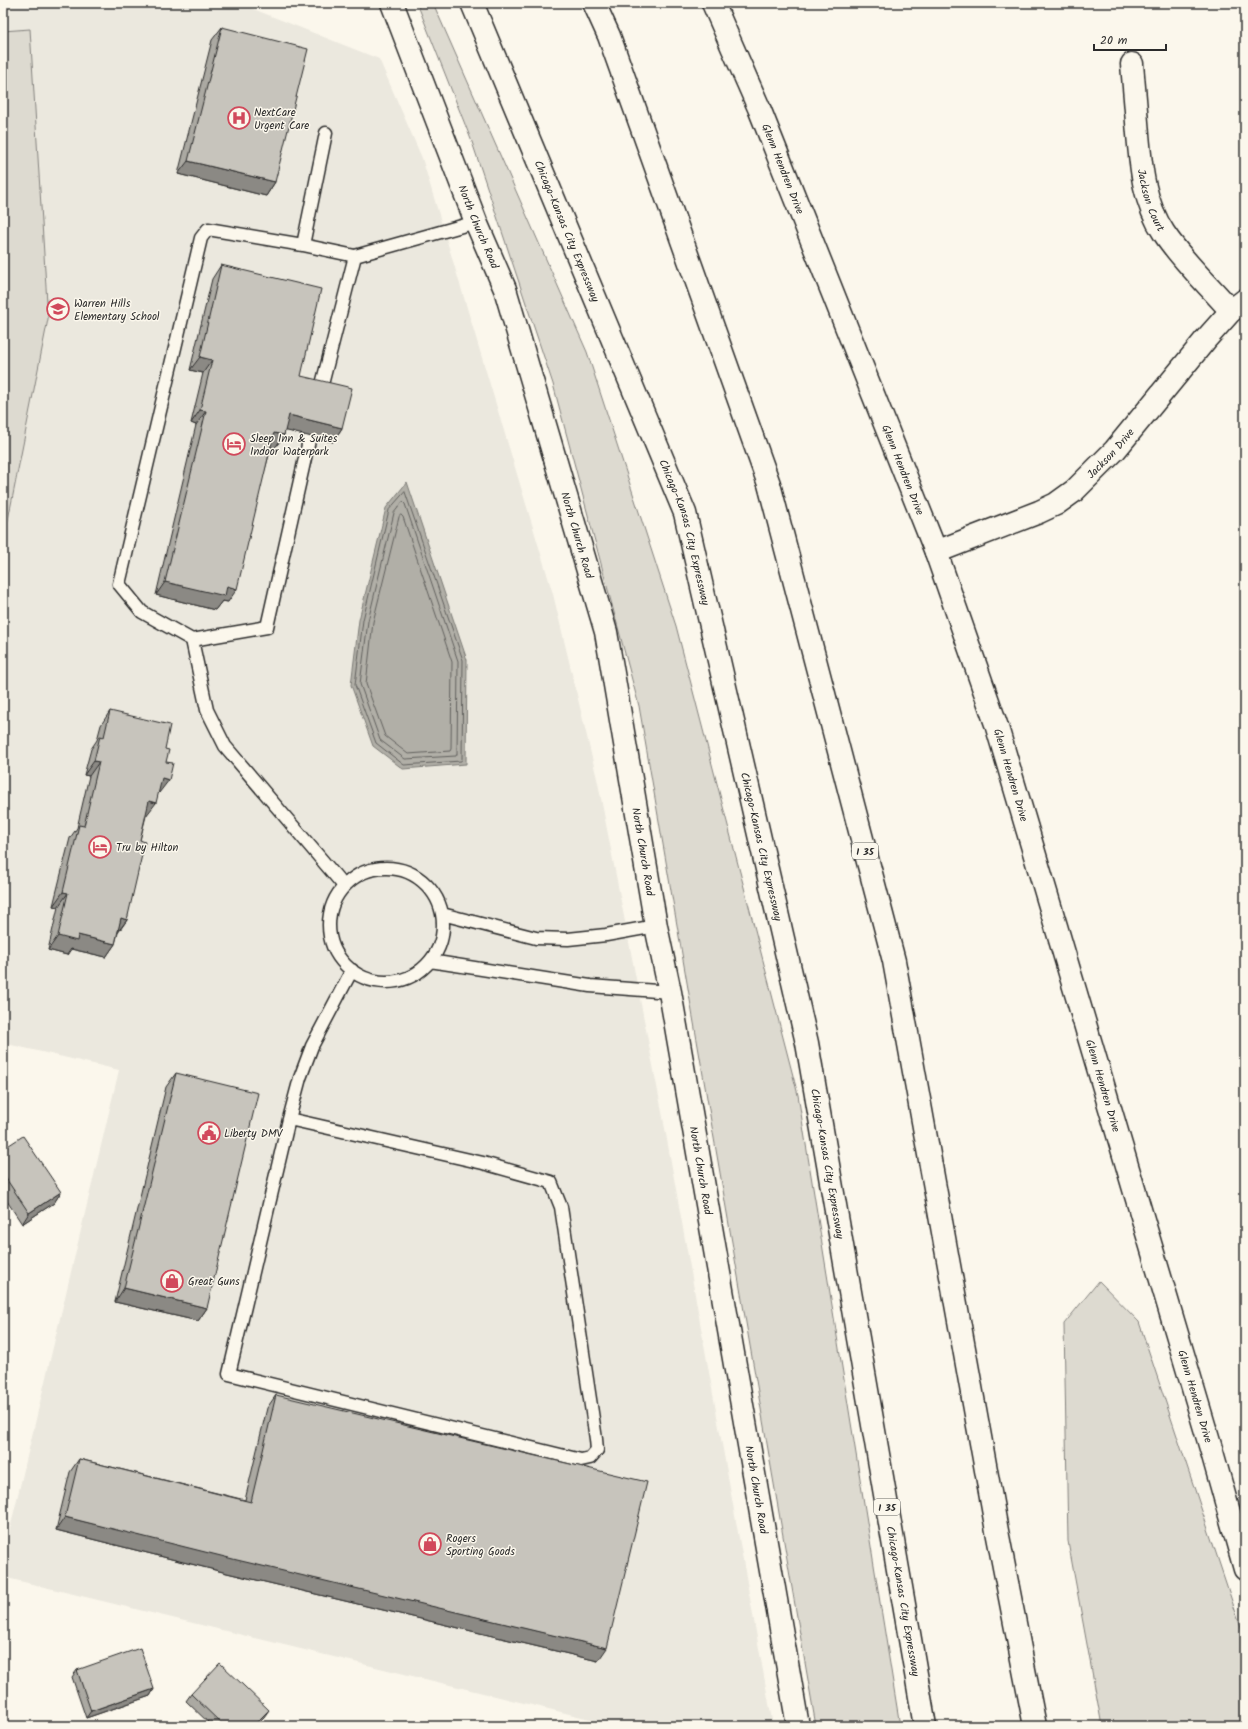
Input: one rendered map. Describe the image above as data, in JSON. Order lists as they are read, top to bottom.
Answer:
{
  "streets": {
    "main road": [
      "Glenn Hendren Drive",
      "Jackson Court",
      "North Church Road",
      "Chicago-Kansas City Expressway",
      "Jackson Drive",
      "I 35"
    ]
  },
  "crossings": [
    ["Glenn Hendren Drive", "Jackson Drive"],
    ["Jackson Court", "Jackson Drive"]
  ],
  "places": {
    "hospital": ["NextCare Urgent Care"],
    "school or university": ["Warren Hills Elementary School"],
    "hotel": ["Sleep Inn & Suites Indoor Waterpark", "Tru by Hilton"],
    "public building": ["Liberty DMV"],
    "shop": ["Great Guns", "Rogers Sporting Goods"]
  },
  "scale_bar": "20 m"
}
